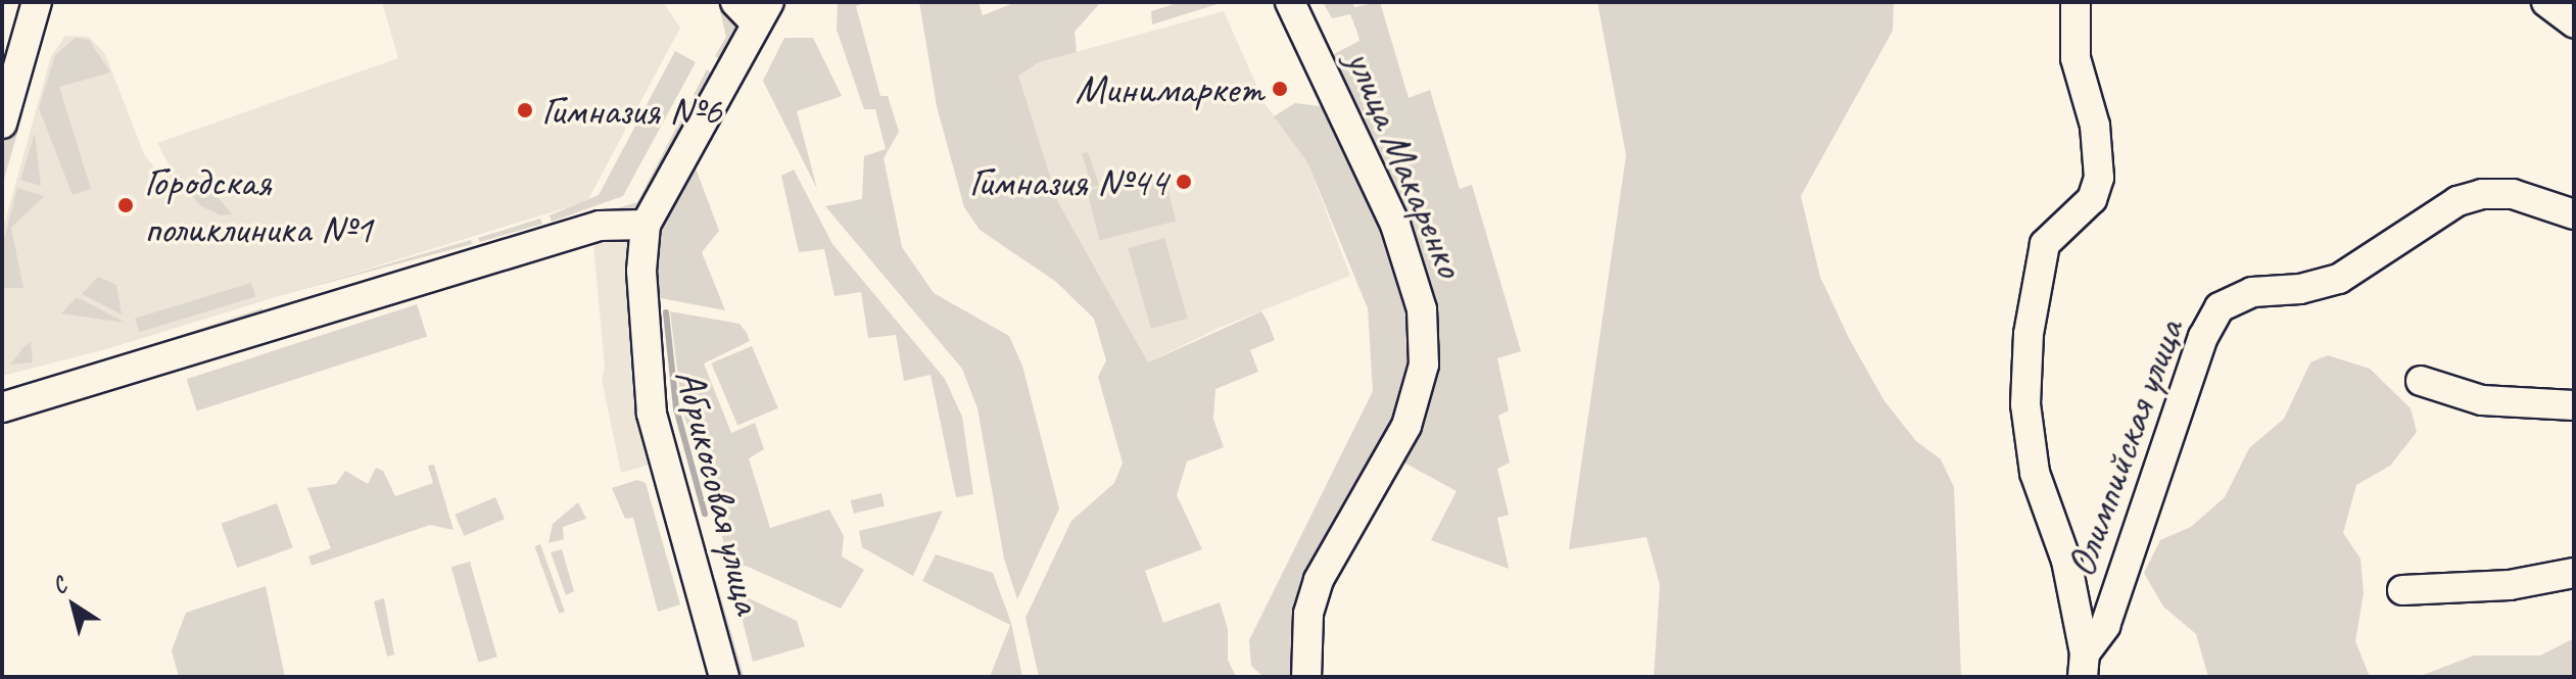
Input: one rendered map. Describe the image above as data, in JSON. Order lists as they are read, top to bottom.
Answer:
{
  "streets": {
    "street": ["улица Макаренко", "Олимпийская улица", "Абрикосовая улица"]
  },
  "places": [
    "Минимаркет",
    "Гимназия №6",
    "Гимназия №44",
    "Городская поликлиника №1"
  ],
  "north": "top left"
}
